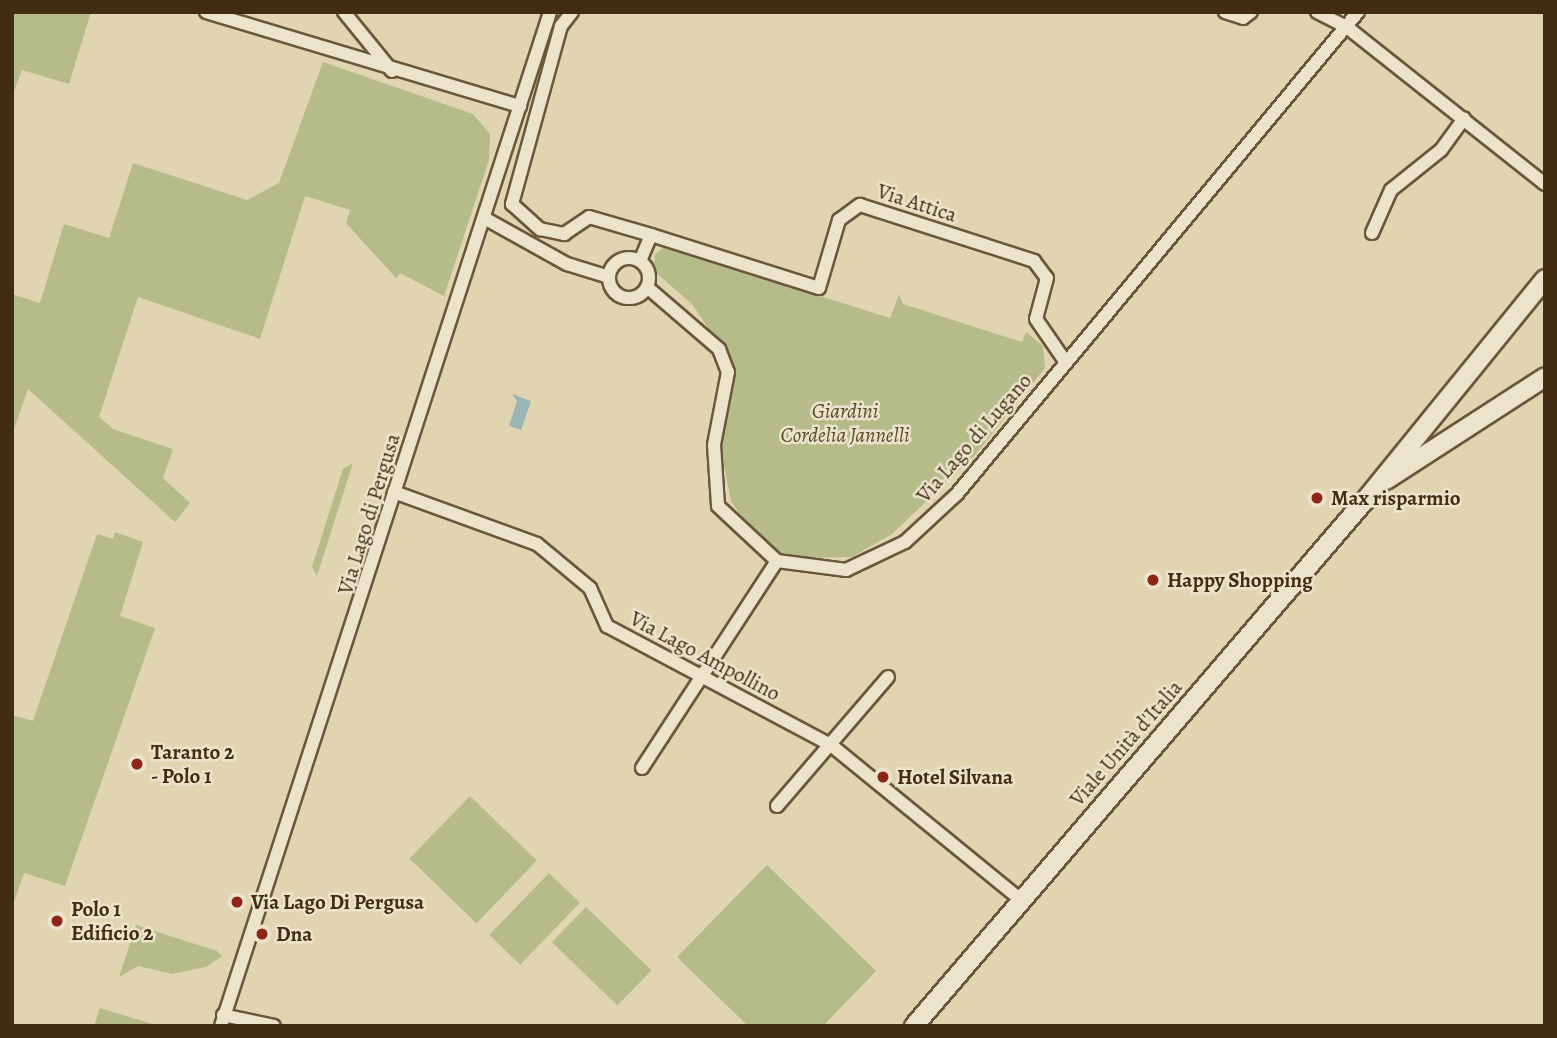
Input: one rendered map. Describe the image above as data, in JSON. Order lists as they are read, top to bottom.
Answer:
{
  "streets": {
    "main road": ["Viale Unità d'Italia"],
    "street": [
      "Via Attica",
      "Via Lago di Lugano",
      "Via Lago di Pergusa",
      "Via Lago Ampollino"
    ]
  },
  "crossings": [
    ["Via Attica", "Via Lago di Lugano"],
    ["Via Lago di Pergusa", "Via Lago Ampollino"],
    ["Via Lago Ampollino", "Viale Unità d'Italia"]
  ],
  "parks": ["Giardini Cordelia Jannelli"],
  "places": [
    "Max risparmio",
    "Happy Shopping",
    "Taranto 2 - Polo 1",
    "Hotel Silvana",
    "Via Lago Di Pergusa",
    "Polo 1 Edificio 2",
    "Dna"
  ]
}
